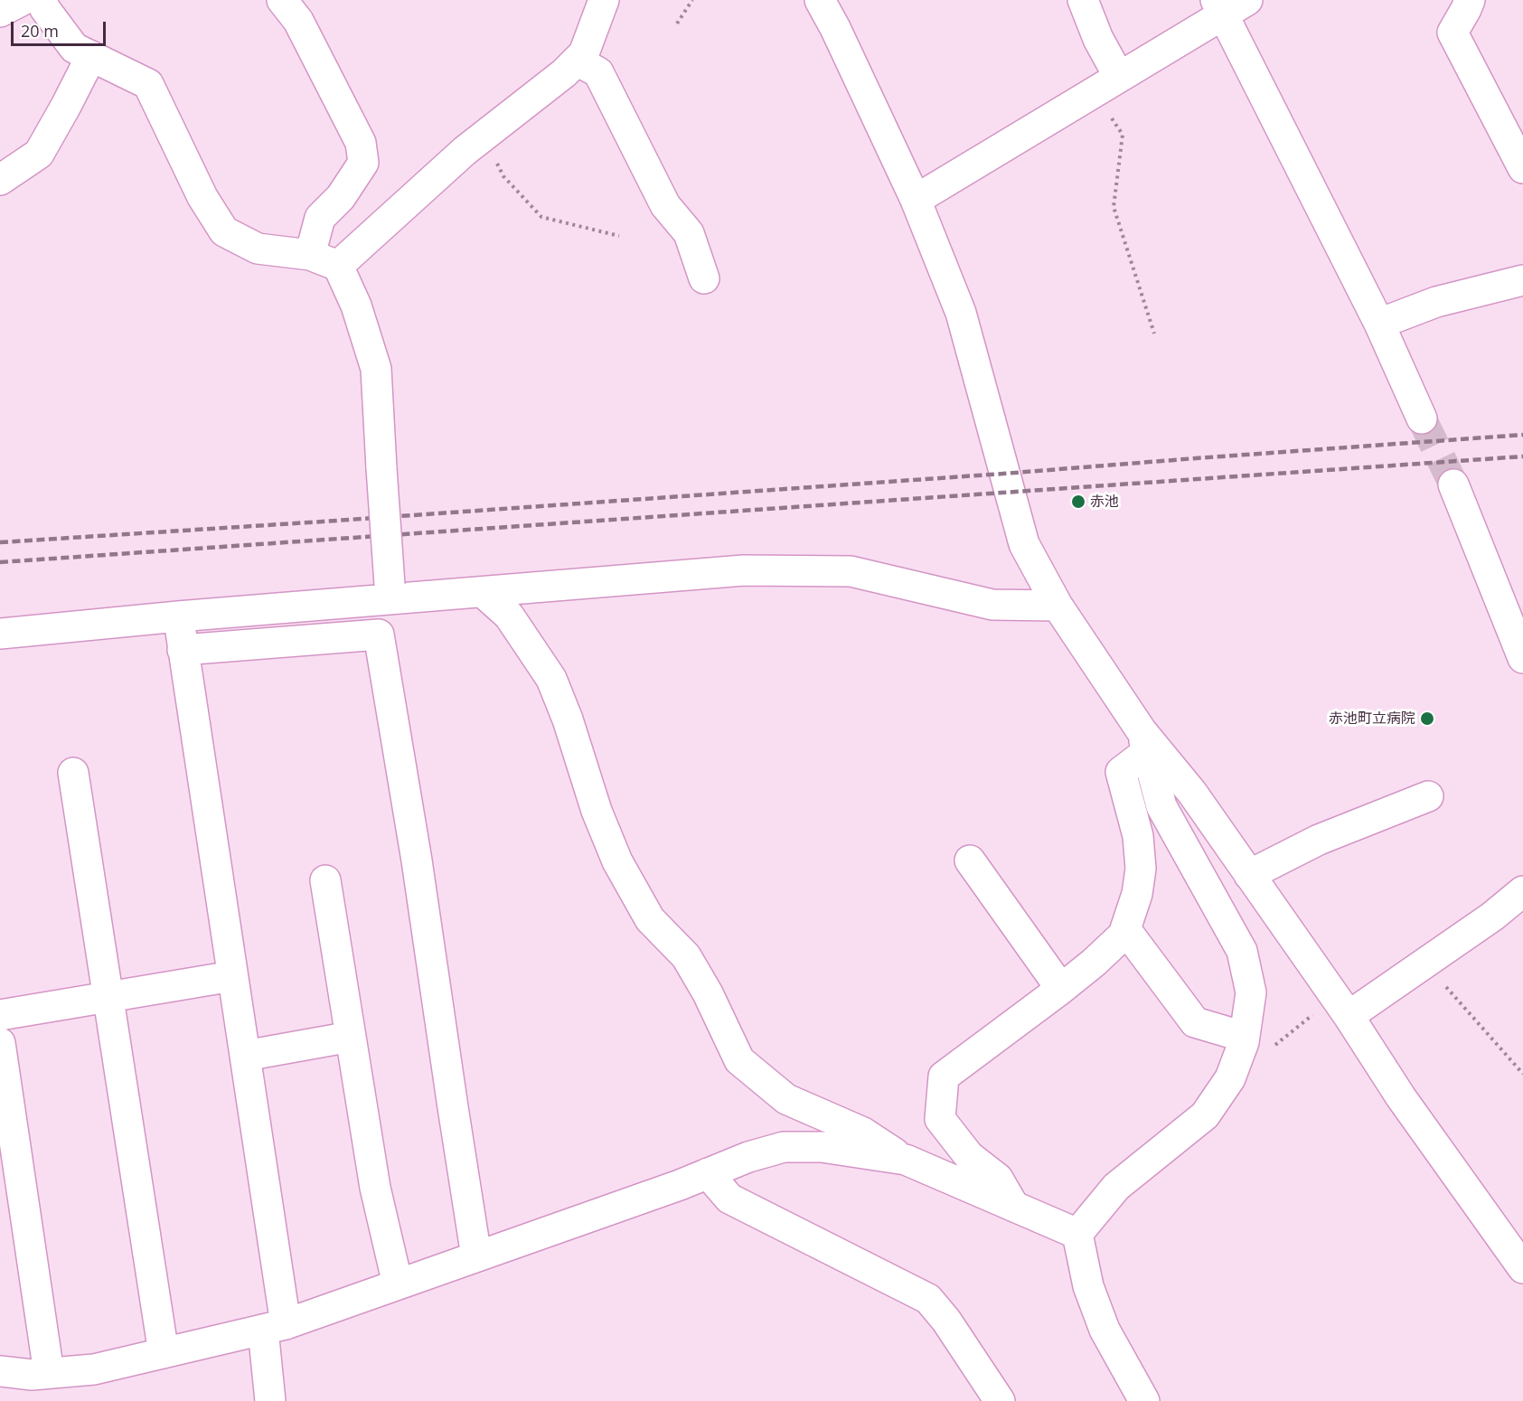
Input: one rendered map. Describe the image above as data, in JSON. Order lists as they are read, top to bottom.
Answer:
{
  "places": ["赤池", "赤池町立病院"],
  "scale_bar": "20 m"
}
